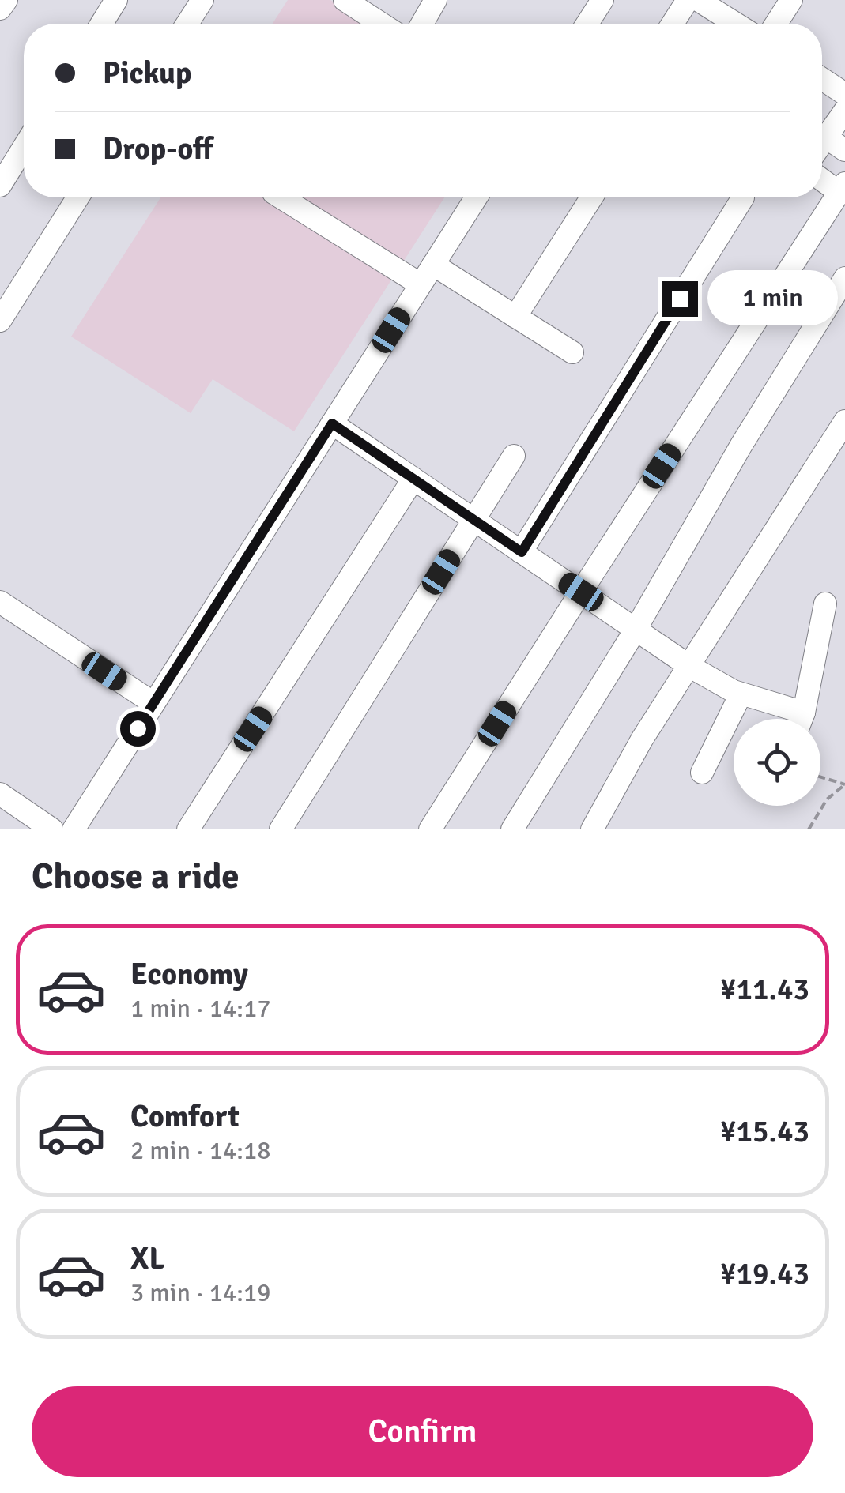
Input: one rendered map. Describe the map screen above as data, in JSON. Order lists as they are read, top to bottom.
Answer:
{
  "page": {
    "banner": ["Pickup", "Drop-off"],
    "bubble": "1 min",
    "heading": "Choose a ride",
    "list": [
      {
        "name": "Economy",
        "note": "1 min · 14:17",
        "value": "¥11.43"
      },
      {
        "name": "Comfort",
        "note": "2 min · 14:18",
        "value": "¥15.43"
      },
      {
        "name": "XL",
        "note": "3 min · 14:19",
        "value": "¥19.43"
      }
    ],
    "buttons": "Confirm"
  }
}
